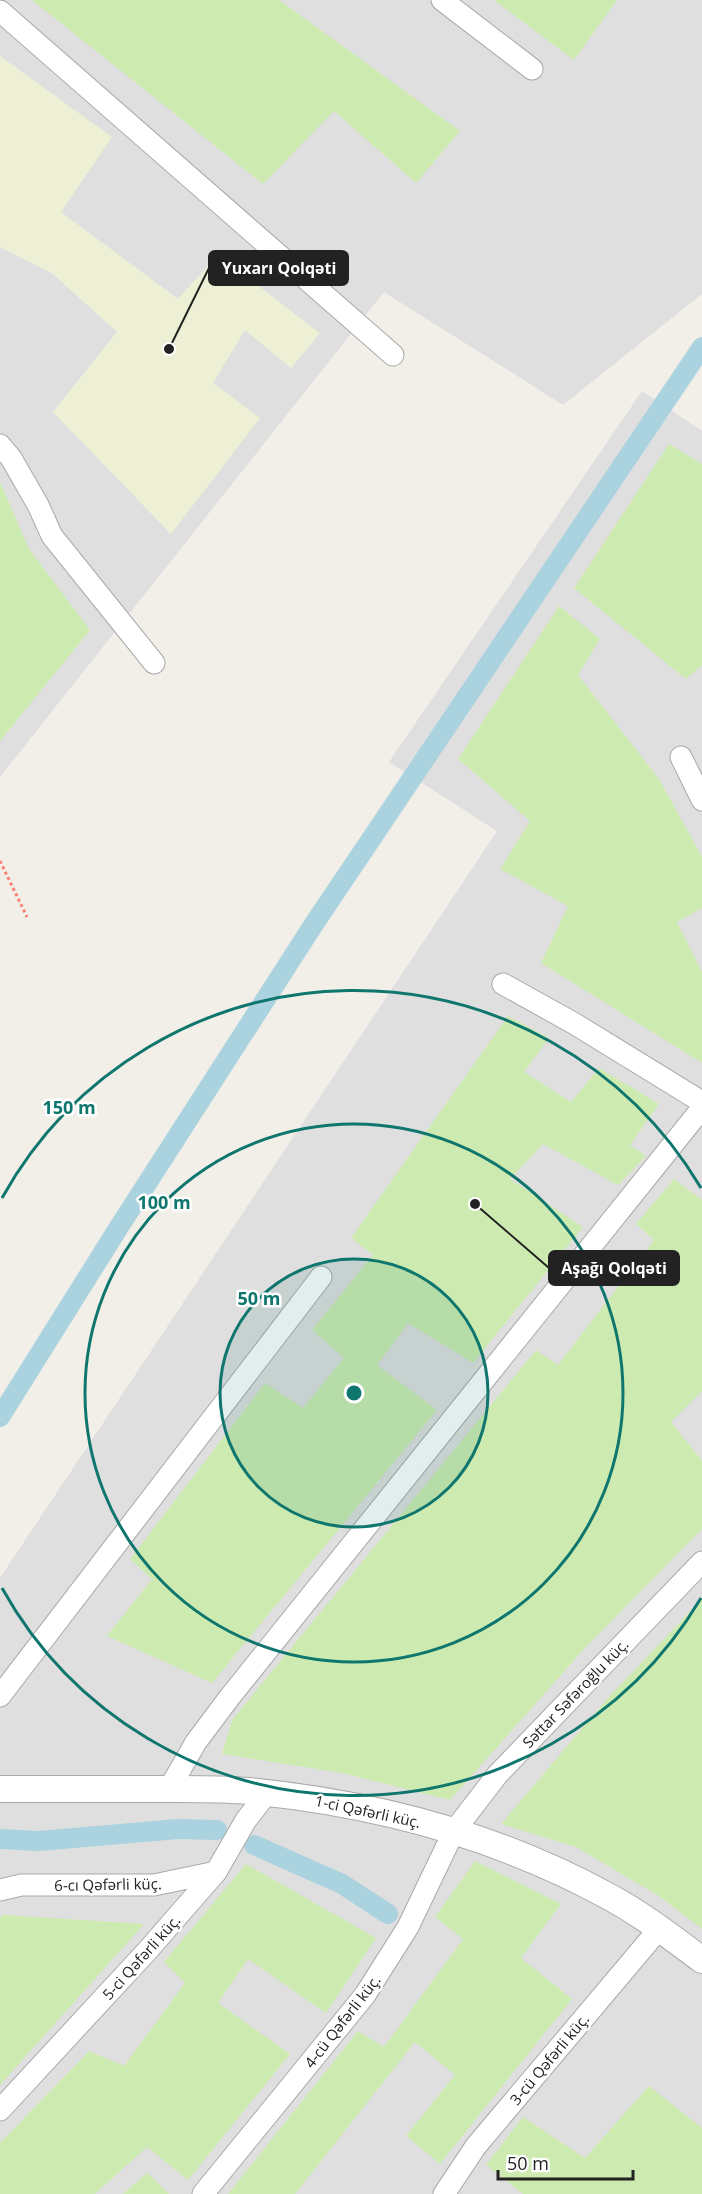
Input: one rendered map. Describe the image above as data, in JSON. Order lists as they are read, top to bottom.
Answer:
{
  "streets": {
    "street": [
      "Səttar Səfəroğlu küç.",
      "1-ci Qəfərli küç.",
      "6-cı Qəfərli küç.",
      "5-ci Qəfərli küç.",
      "4-cü Qəfərli küç.",
      "3-cü Qəfərli küç."
    ]
  },
  "crossings": [
    ["Səttar Səfəroğlu küç.", "1-ci Qəfərli küç."],
    ["Səttar Səfəroğlu küç.", "4-cü Qəfərli küç."],
    ["1-ci Qəfərli küç.", "5-ci Qəfərli küç."],
    ["1-ci Qəfərli küç.", "4-cü Qəfərli küç."],
    ["1-ci Qəfərli küç.", "3-cü Qəfərli küç."],
    ["6-cı Qəfərli küç.", "5-ci Qəfərli küç."]
  ],
  "places": ["Yuxarı Qolqəti", "Aşağı Qolqəti"],
  "scale_bar": "50 m",
  "rings": ["150 m", "100 m", "50 m"]
}
